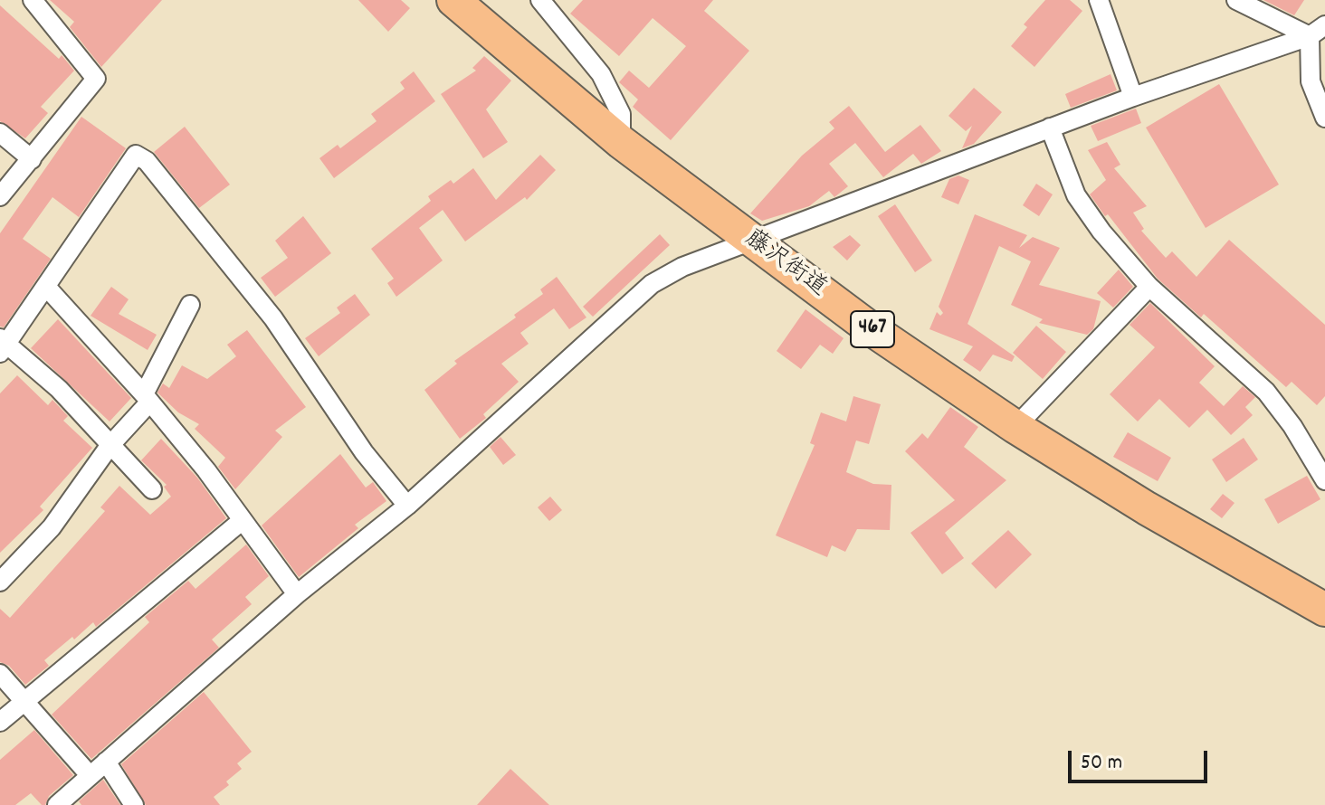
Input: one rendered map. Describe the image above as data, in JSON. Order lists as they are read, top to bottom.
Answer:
{
  "streets": {
    "highway": ["藤沢街道", "467"]
  },
  "scale_bar": "50 m"
}
